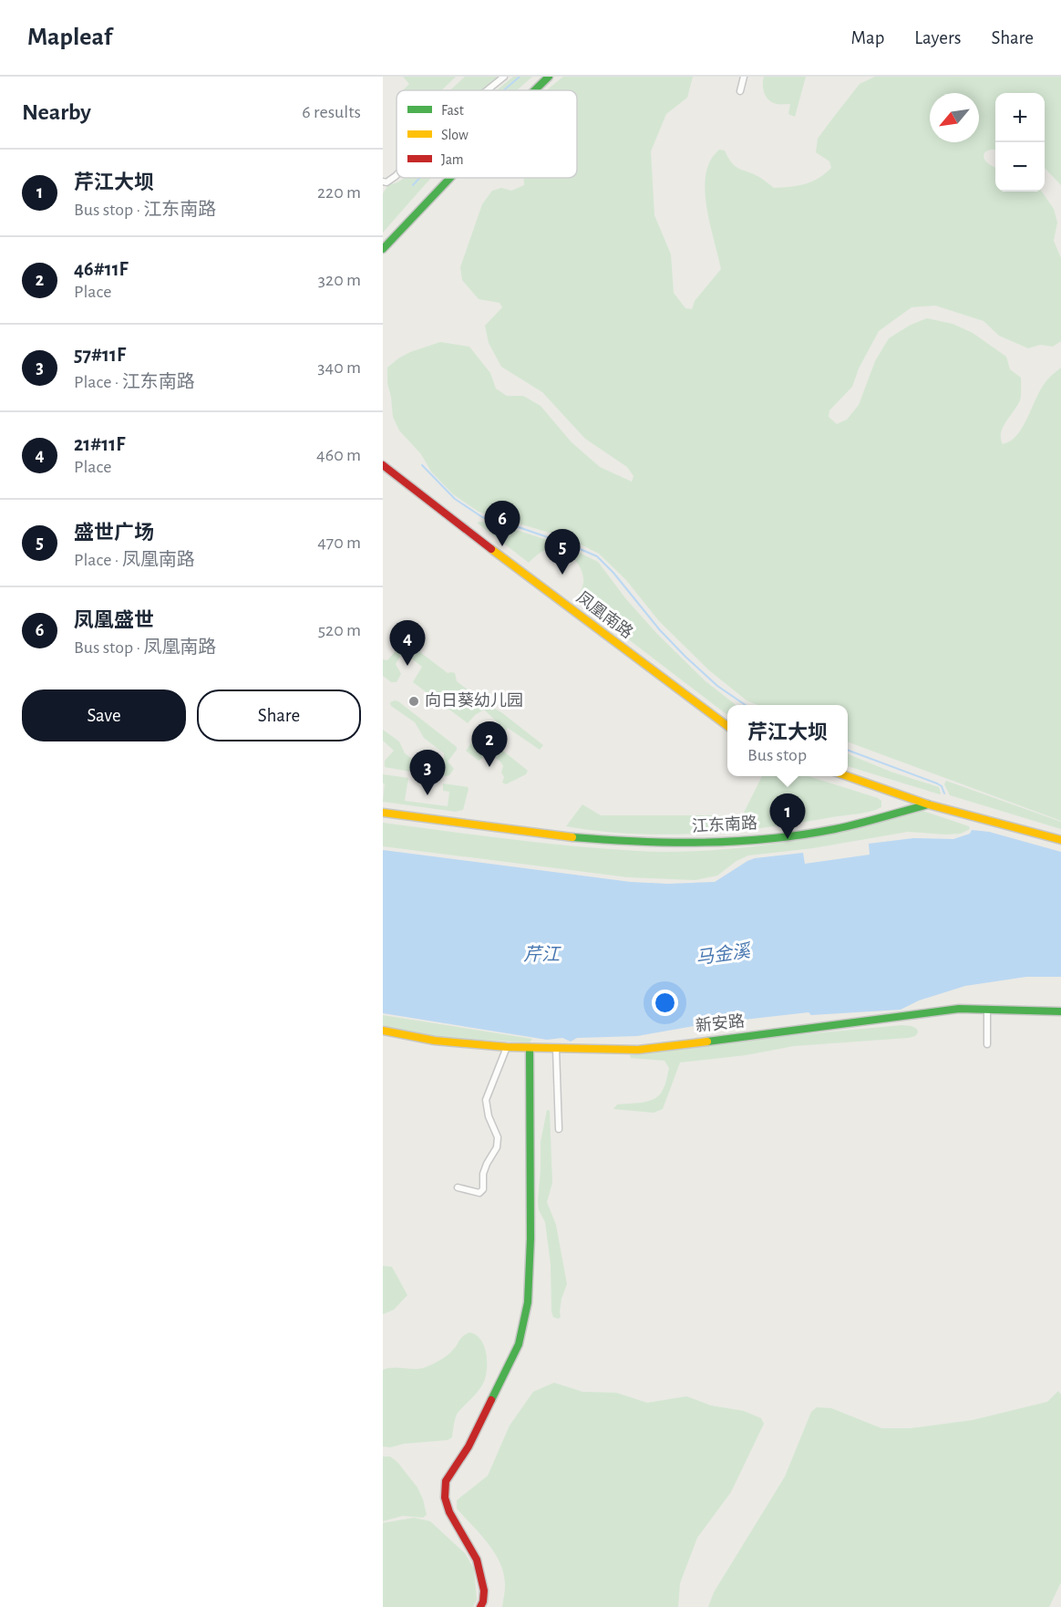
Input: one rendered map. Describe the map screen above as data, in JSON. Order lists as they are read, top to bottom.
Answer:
{
  "streets": {
    "main road": ["凤凰南路", "江东南路", "新安路"]
  },
  "water": ["芹江", "马金溪"],
  "places": ["向日葵幼儿园"],
  "legend": ["Fast", "Slow", "Jam"],
  "north": "bottom left",
  "page": {
    "header": "Mapleaf",
    "nav": ["Map", "Layers", "Share"],
    "heading": ["Nearby", "6 results"],
    "map_buttons": ["+", "−"],
    "list": [
      {
        "mark": "1",
        "name": "芹江大坝",
        "note": "Bus stop · 江东南路",
        "value": "220 m"
      },
      {
        "mark": "2",
        "name": "46#11F",
        "note": "Place",
        "value": "320 m"
      },
      {
        "mark": "3",
        "name": "57#11F",
        "note": "Place · 江东南路",
        "value": "340 m"
      },
      {
        "mark": "4",
        "name": "21#11F",
        "note": "Place",
        "value": "460 m"
      },
      {
        "mark": "5",
        "name": "盛世广场",
        "note": "Place · 凤凰南路",
        "value": "470 m"
      },
      {
        "mark": "6",
        "name": "凤凰盛世",
        "note": "Bus stop · 凤凰南路",
        "value": "520 m"
      }
    ],
    "pins": [
      "6",
      "5",
      "4",
      "2",
      "3",
      "1"
    ],
    "buttons": ["Save", "Share"],
    "popup": ["芹江大坝", "Bus stop"]
  }
}
